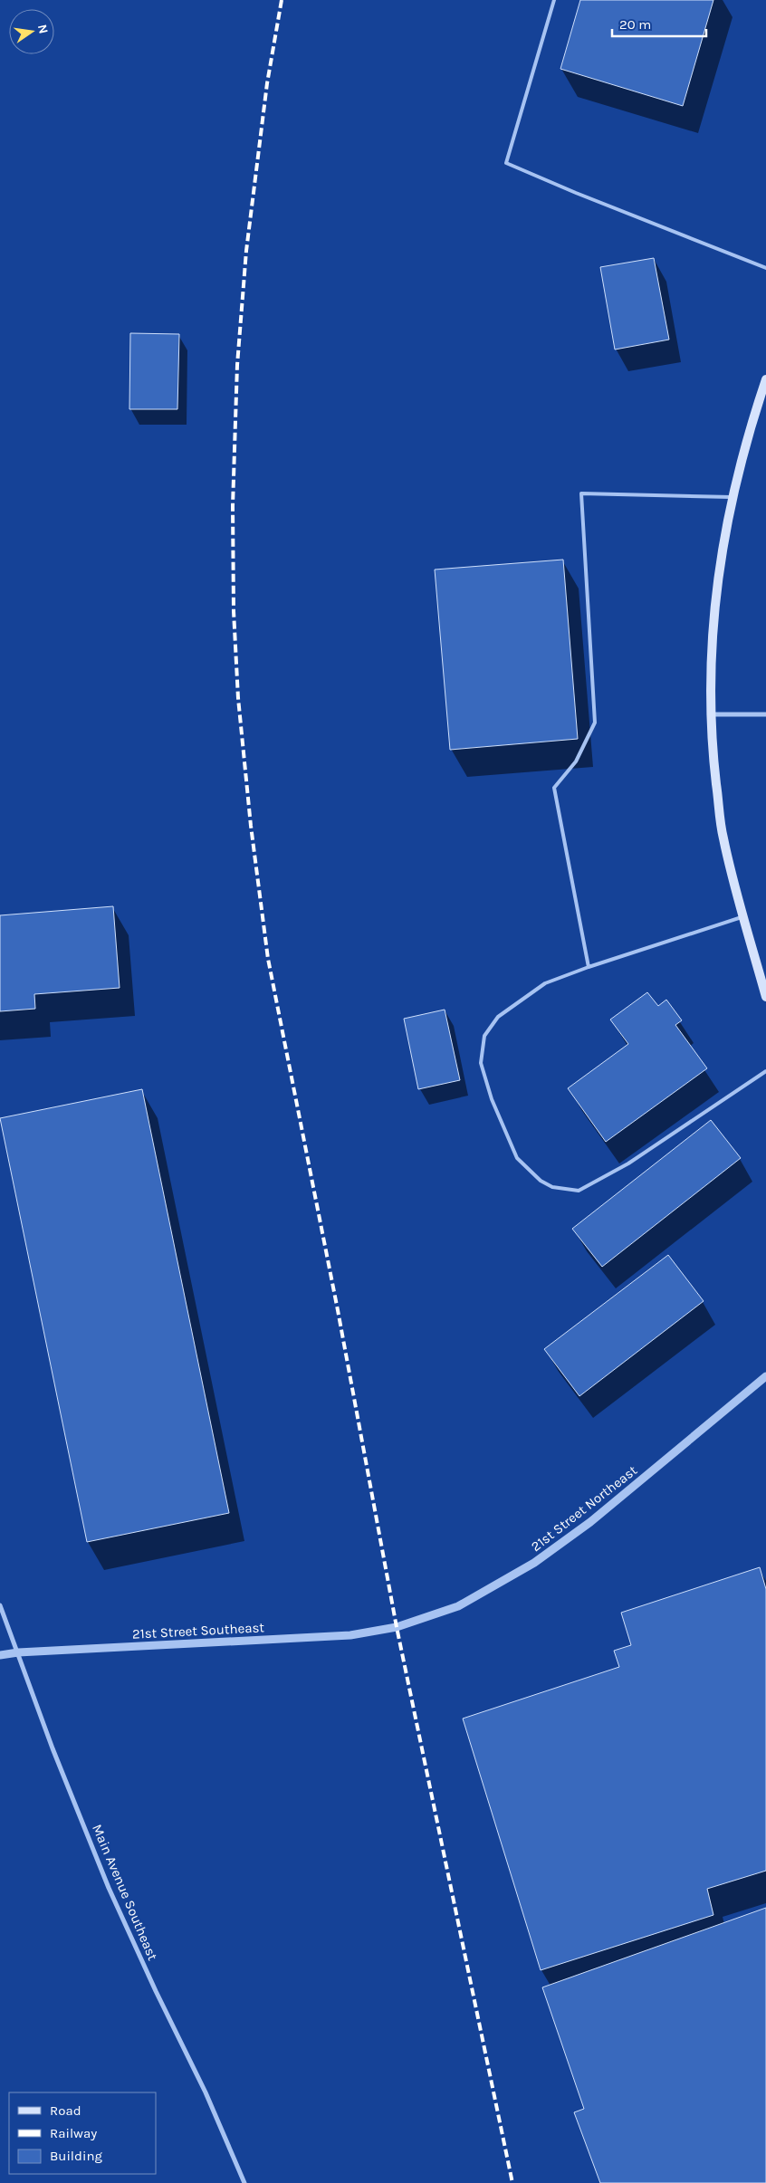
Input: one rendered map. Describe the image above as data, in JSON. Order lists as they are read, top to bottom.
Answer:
{
  "streets": {
    "street": ["21st Street Northeast", "21st Street Southeast", "Main Avenue Southeast"]
  },
  "crossings": [
    ["21st Street Northeast", "21st Street Southeast"],
    ["21st Street Southeast", "Main Avenue Southeast"]
  ],
  "legend": ["Road", "Railway", "Building"],
  "scale_bar": "20 m",
  "north": "right"
}
